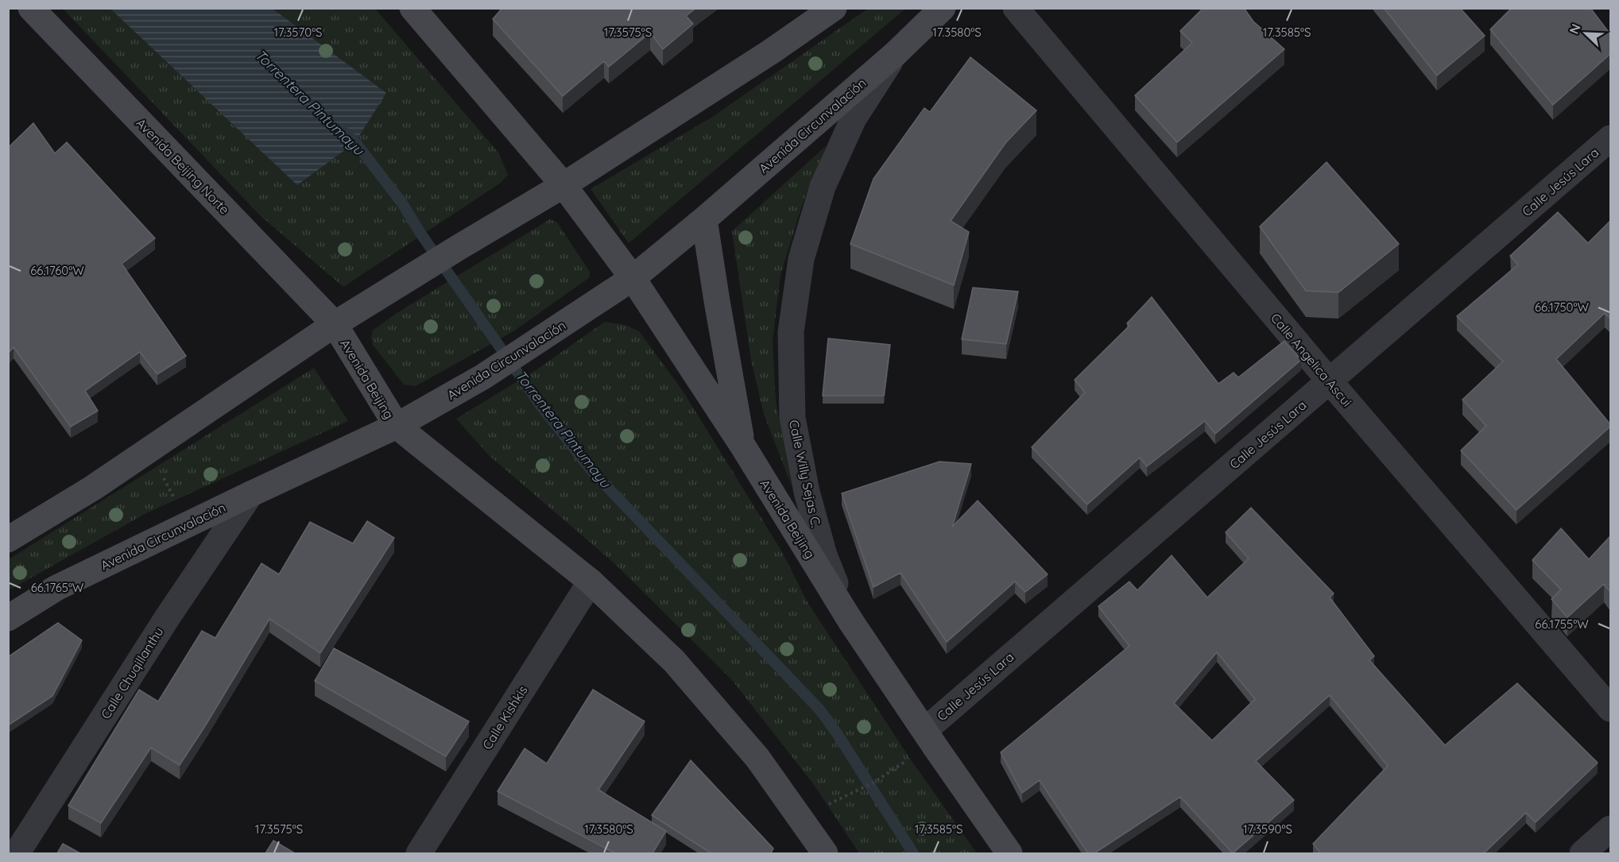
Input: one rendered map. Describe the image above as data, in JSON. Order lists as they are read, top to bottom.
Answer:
{
  "streets": {
    "main road": ["Avenida Circunvalación", "Avenida Beijing Norte", "Avenida Beijing"],
    "street": [
      "Calle Jesús Lara",
      "Calle Angelica Ascui",
      "Calle Willy Sejas C.",
      "Calle Chuqillanthu",
      "Calle Kishkis"
    ]
  },
  "crossings": [
    ["Avenida Circunvalación", "Avenida Beijing"],
    ["Avenida Circunvalación", "Calle Willy Sejas C."],
    ["Avenida Circunvalación", "Calle Chuqillanthu"],
    ["Avenida Beijing Norte", "Avenida Beijing"],
    ["Calle Jesús Lara", "Calle Angelica Ascui"],
    ["Calle Jesús Lara", "Avenida Beijing"],
    ["Avenida Beijing", "Calle Willy Sejas C."],
    ["Avenida Beijing", "Calle Kishkis"]
  ],
  "water": ["Torrentera Pintumayu"],
  "north": "top left",
  "coordinates": [
    "17.3570°S",
    "17.3580°S",
    "17.3585°S",
    "17.3575°S",
    "66.1760°W",
    "66.1750°W",
    "66.1765°W",
    "66.1755°W",
    "17.3590°S"
  ]
}
